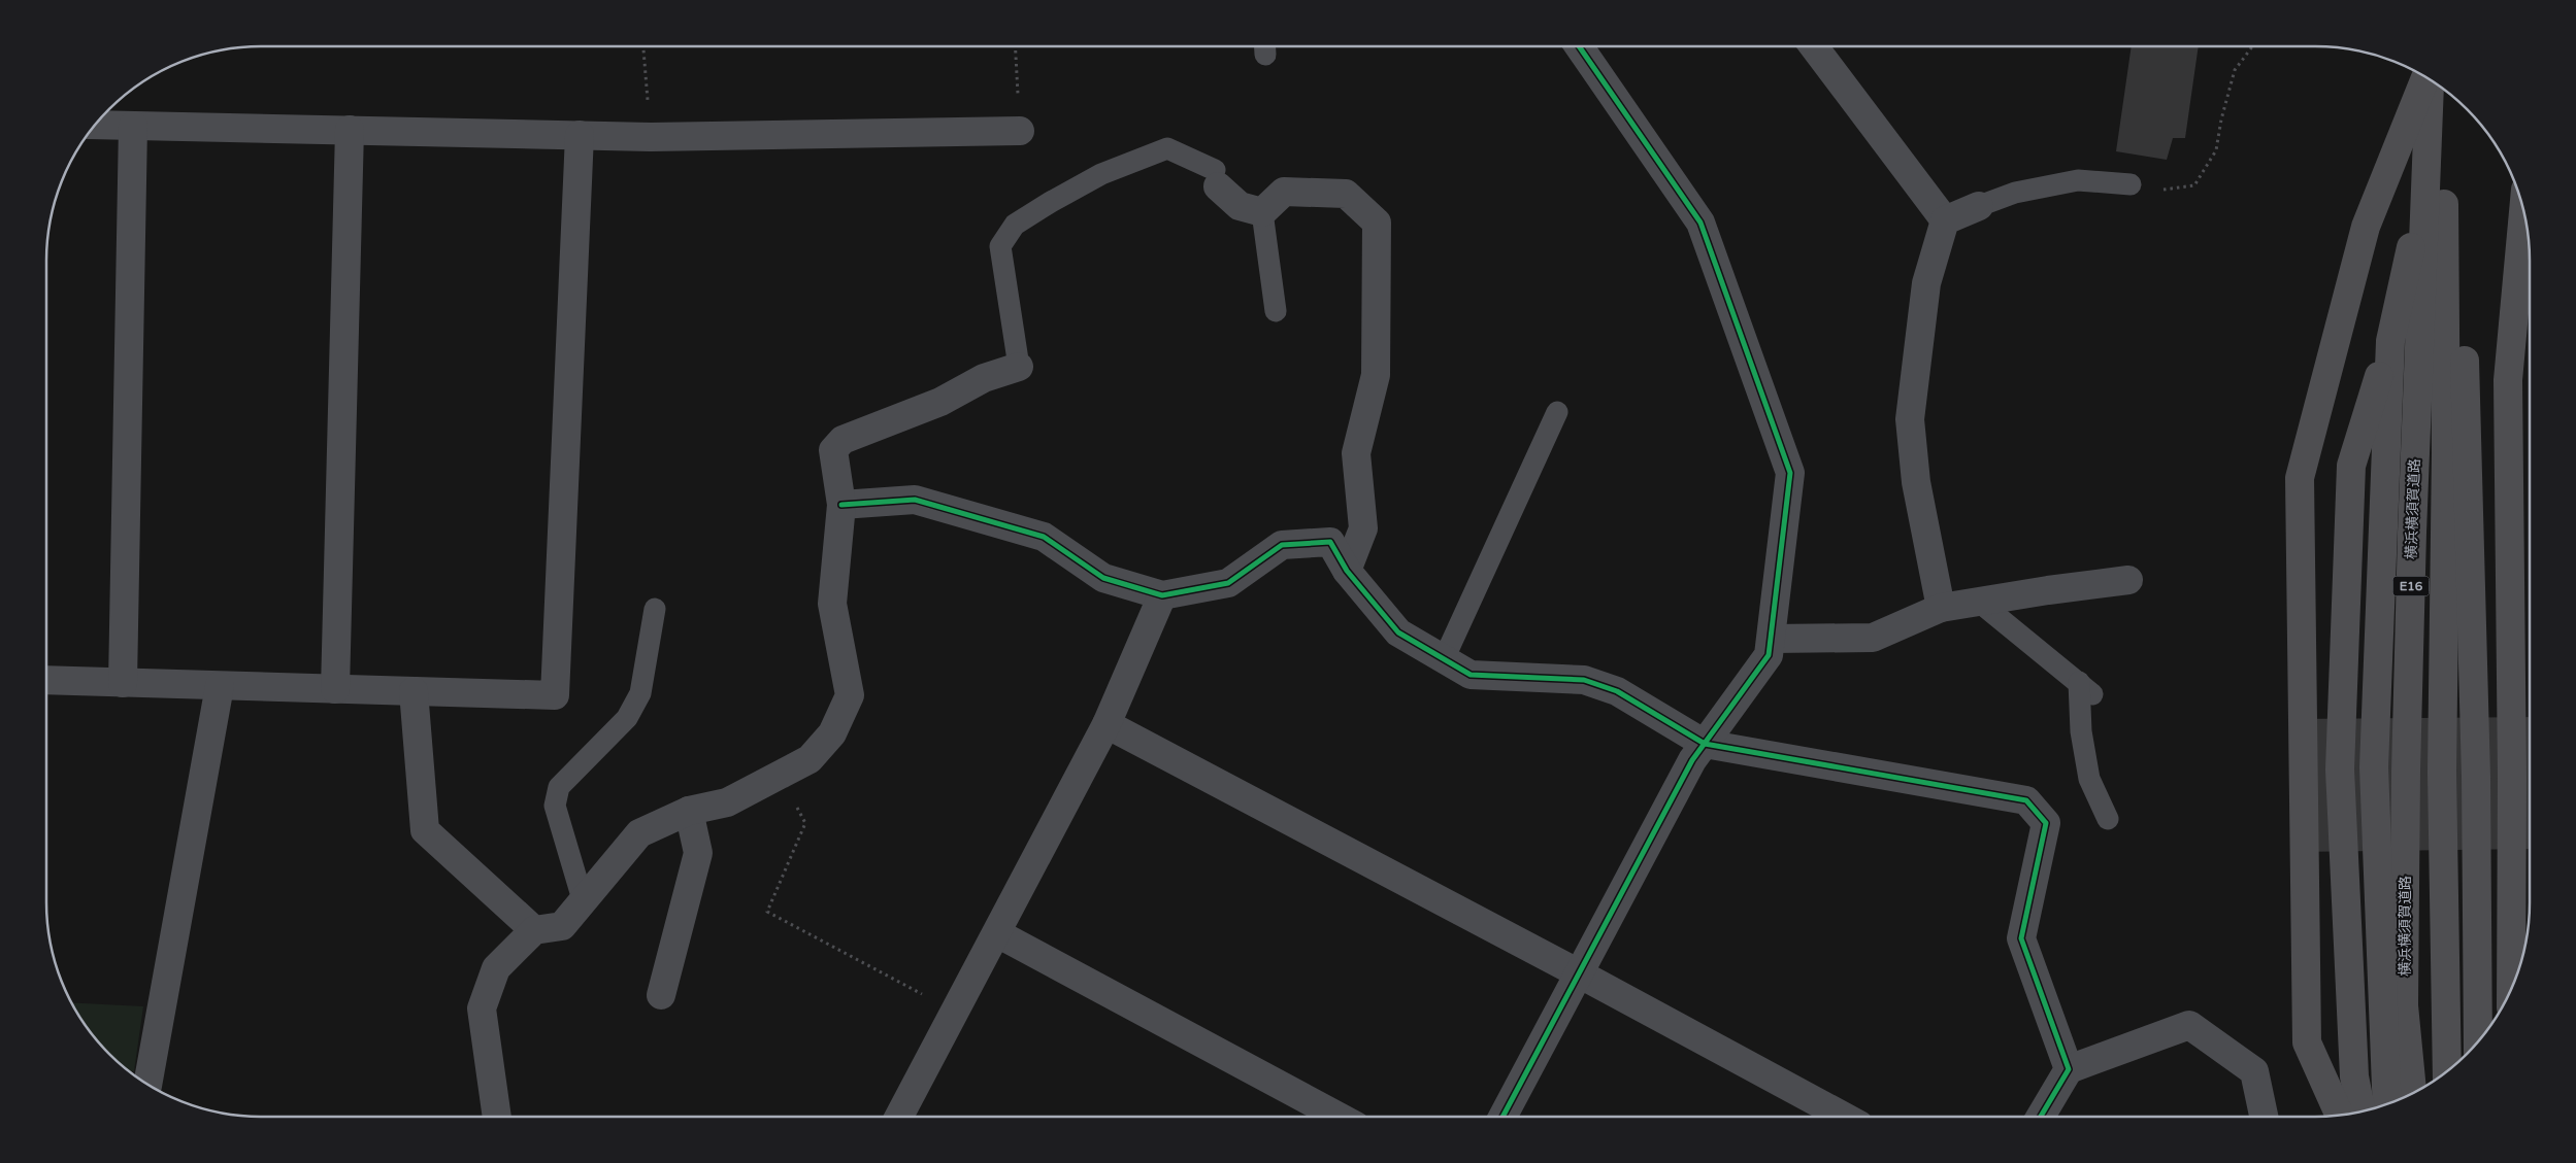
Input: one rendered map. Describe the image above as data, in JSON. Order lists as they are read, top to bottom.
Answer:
{
  "streets": {
    "highway": ["横浜横須賀道路", "E16"]
  }
}
